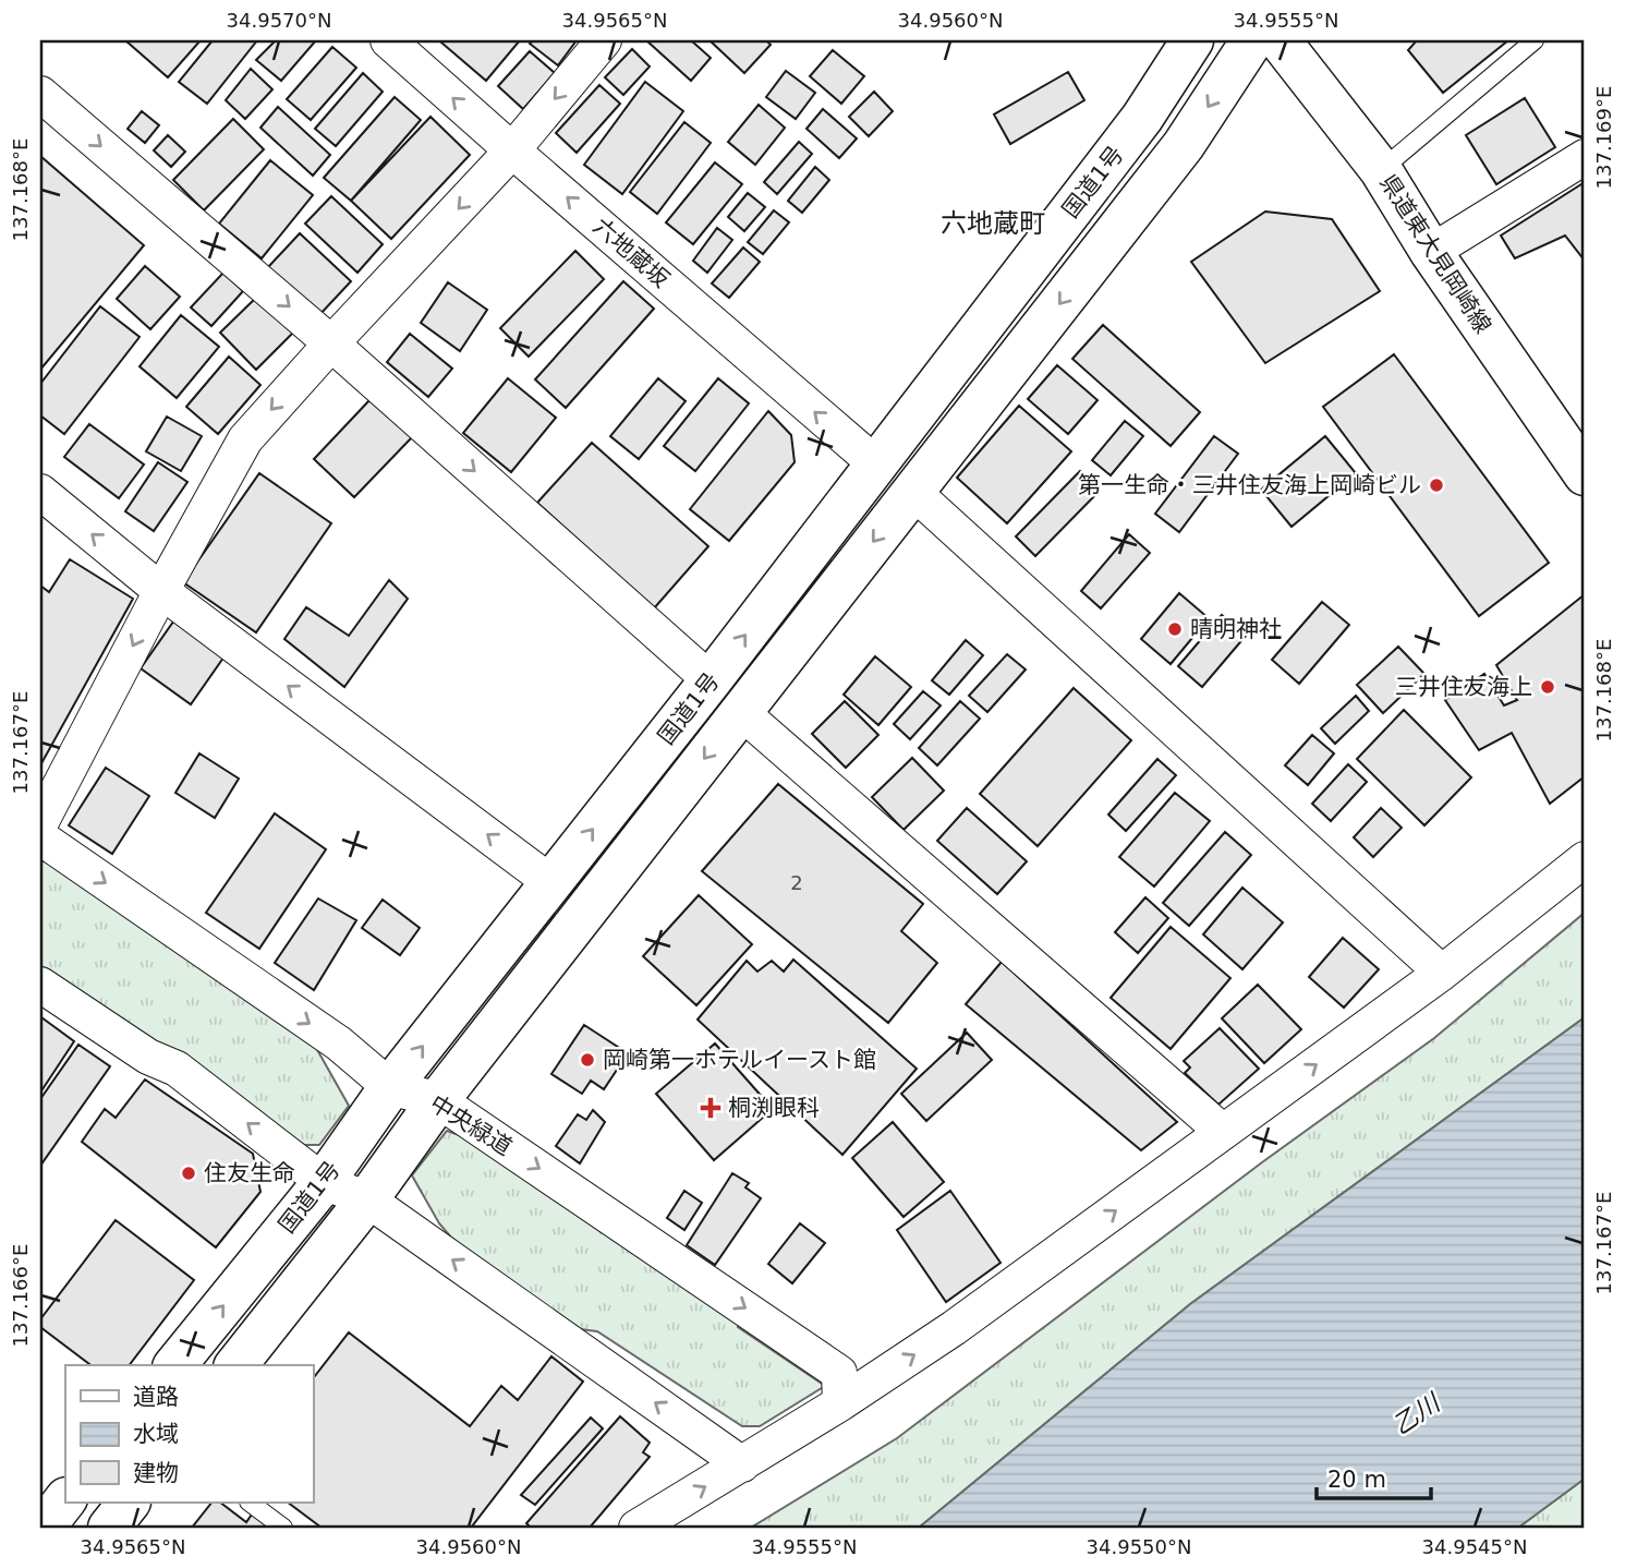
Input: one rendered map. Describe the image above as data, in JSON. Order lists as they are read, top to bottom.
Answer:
{
  "streets": {
    "main road": ["国道1号", "県道東大見岡崎線"],
    "street": ["六地蔵坂", "中央緑道"]
  },
  "crossings": [
    ["国道1号", "六地蔵坂"],
    ["国道1号", "中央緑道"]
  ],
  "districts": ["六地蔵町"],
  "water": ["乙川"],
  "places": {
    "other": [
      "第一生命・三井住友海上岡崎ビル",
      "晴明神社",
      "三井住友海上",
      "岡崎第一ホテルイースト館",
      "住友生命"
    ],
    "health": ["桐渕眼科"]
  },
  "house_numbers": ["2"],
  "legend": ["道路", "水域", "建物"],
  "scale_bar": "20 m",
  "coordinates": [
    "34.9570°N",
    "34.9565°N",
    "34.9560°N",
    "34.9555°N",
    "137.169°E",
    "137.168°E",
    "137.167°E",
    "137.166°E",
    "34.9550°N",
    "34.9545°N"
  ]
}
